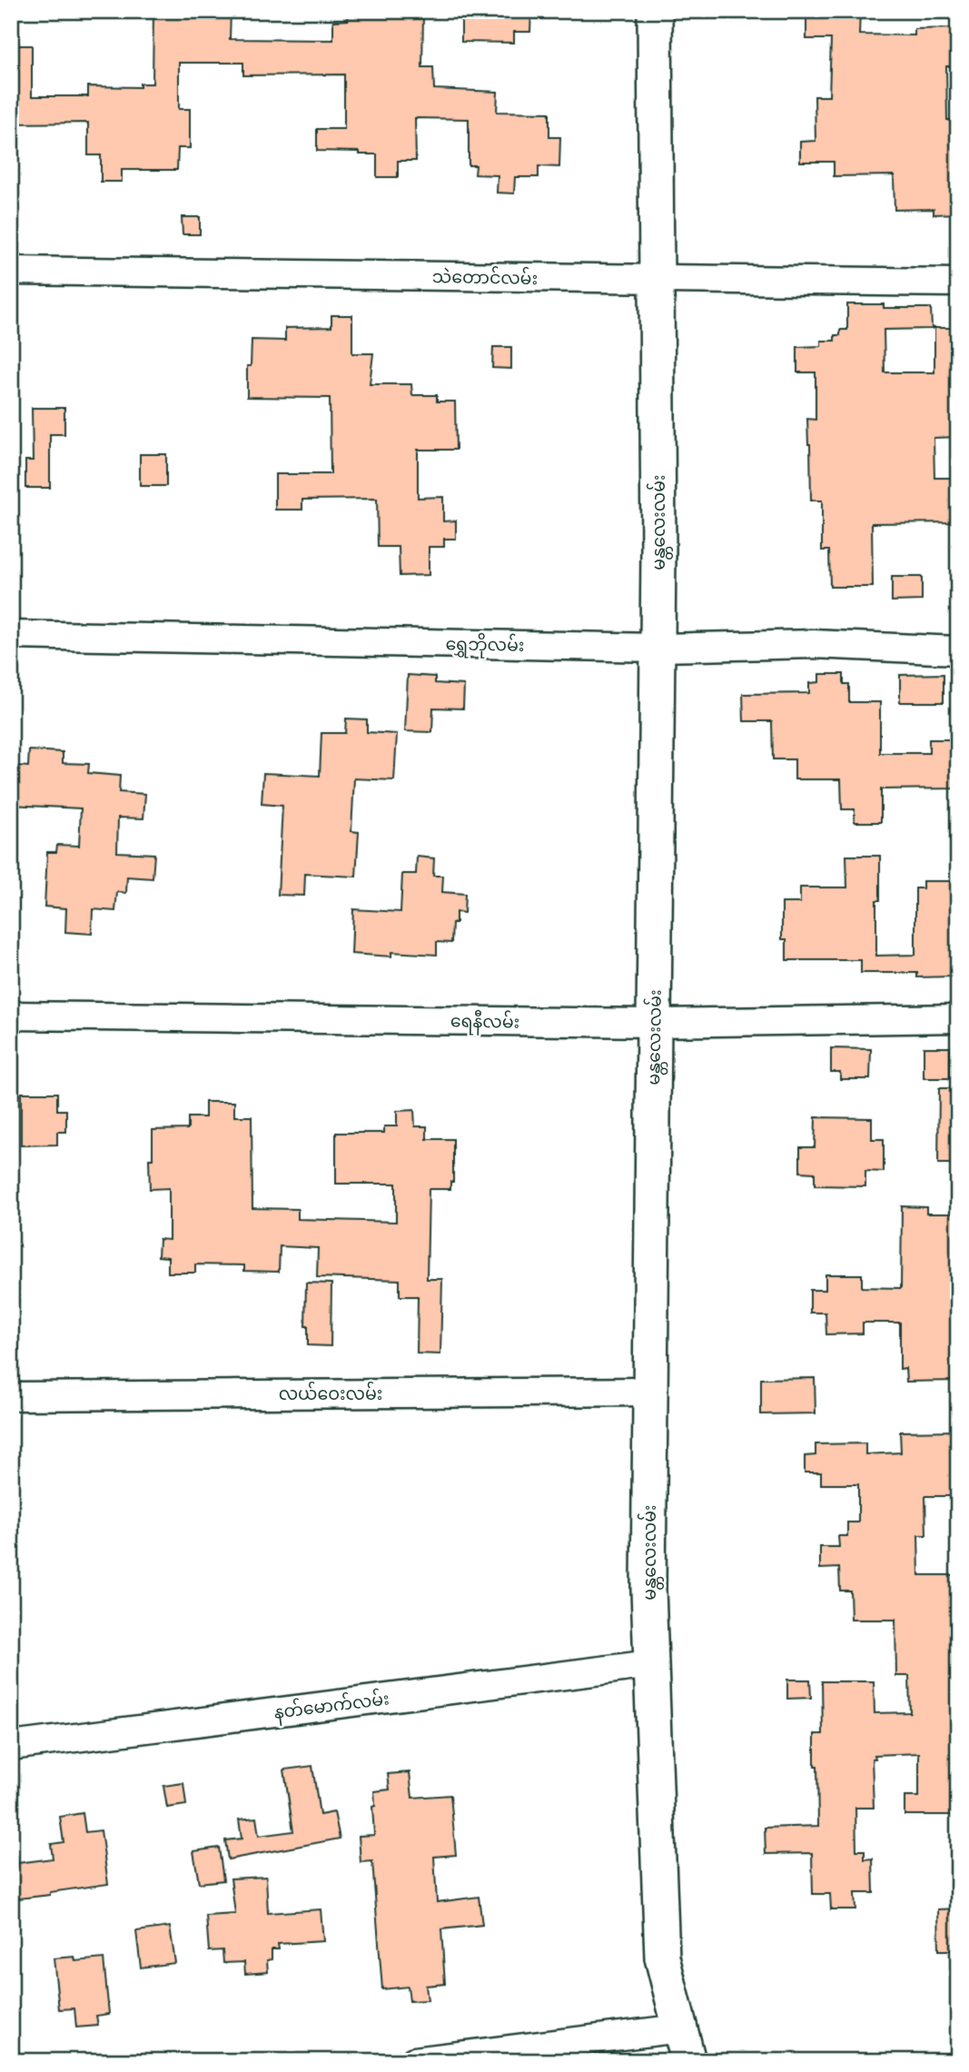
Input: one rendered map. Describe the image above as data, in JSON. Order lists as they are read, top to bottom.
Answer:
{
  "streets": {
    "main road": ["မန္တလေးလမ်း"],
    "street": [
      "သဲတောင်လမ်း",
      "ရွှေဘိုလမ်း",
      "ရေနီလမ်း",
      "လယ်ဝေးလမ်း",
      "နတ်မောက်လမ်း"
    ]
  },
  "crossings": [
    ["သဲတောင်လမ်း", "မန္တလေးလမ်း"],
    ["မန္တလေးလမ်း", "ရွှေဘိုလမ်း"],
    ["မန္တလေးလမ်း", "ရေနီလမ်း"],
    ["မန္တလေးလမ်း", "လယ်ဝေးလမ်း"],
    ["မန္တလေးလမ်း", "နတ်မောက်လမ်း"]
  ]
}
